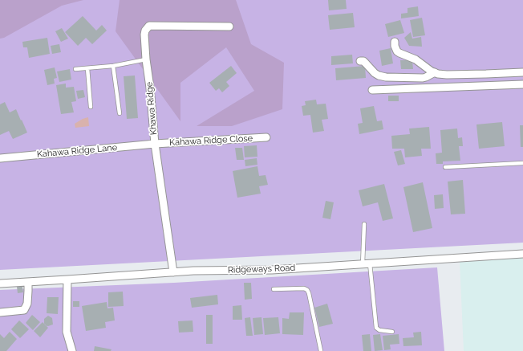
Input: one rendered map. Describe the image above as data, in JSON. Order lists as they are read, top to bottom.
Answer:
{
  "streets": {
    "street": [
      "Khawa Ridge",
      "Kahawa Ridge Close",
      "Kahawa Ridge Lane",
      "Ridgeways Road"
    ]
  },
  "crossings": [
    ["Khawa Ridge", "Kahawa Ridge Close"],
    ["Khawa Ridge", "Kahawa Ridge Lane"],
    ["Khawa Ridge", "Ridgeways Road"],
    ["Kahawa Ridge Close", "Kahawa Ridge Lane"]
  ]
}
